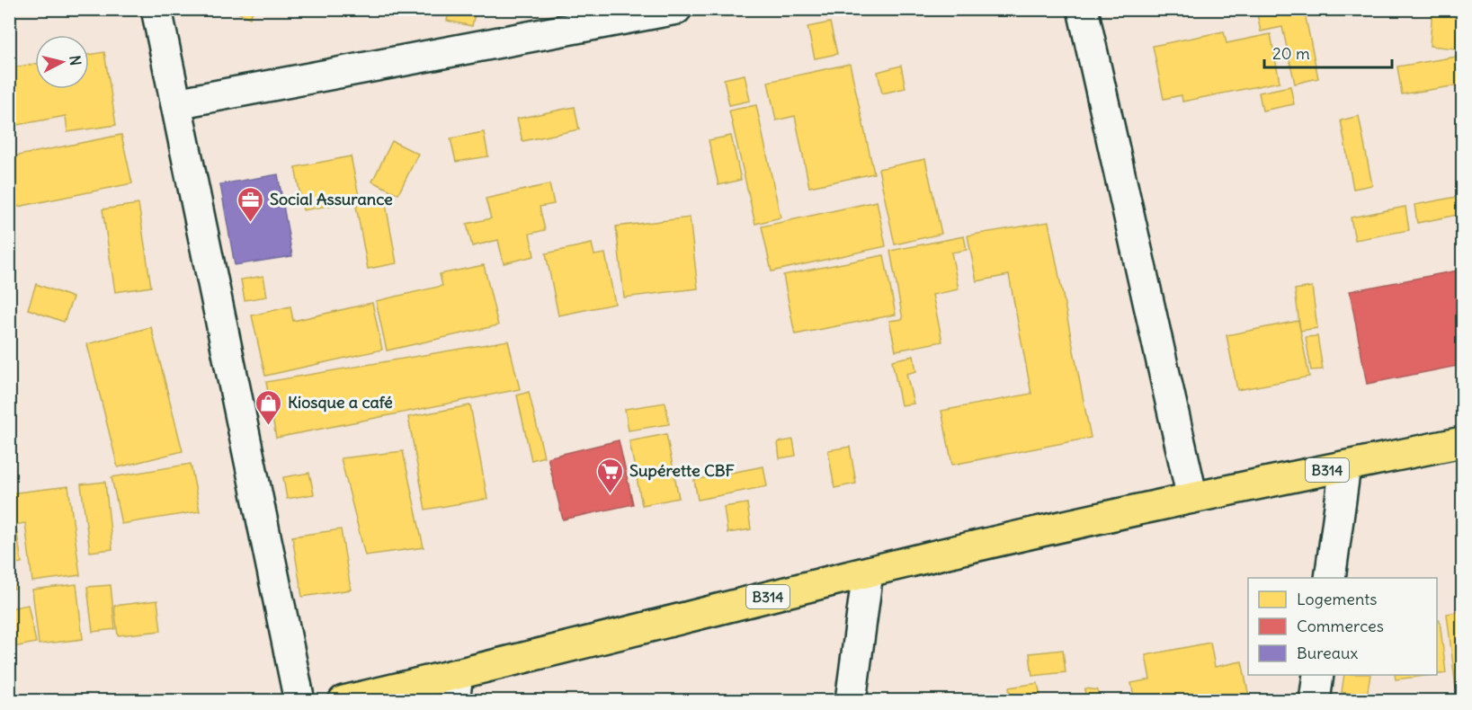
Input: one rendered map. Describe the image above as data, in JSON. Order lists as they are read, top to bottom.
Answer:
{
  "streets": {
    "main road": ["B314"]
  },
  "places": {
    "office": ["Social Assurance"],
    "shop": ["Kiosque a café"],
    "supermarket": ["Supérette CBF"]
  },
  "legend": ["Logements", "Commerces", "Bureaux"],
  "scale_bar": "20 m",
  "north": "right"
}
